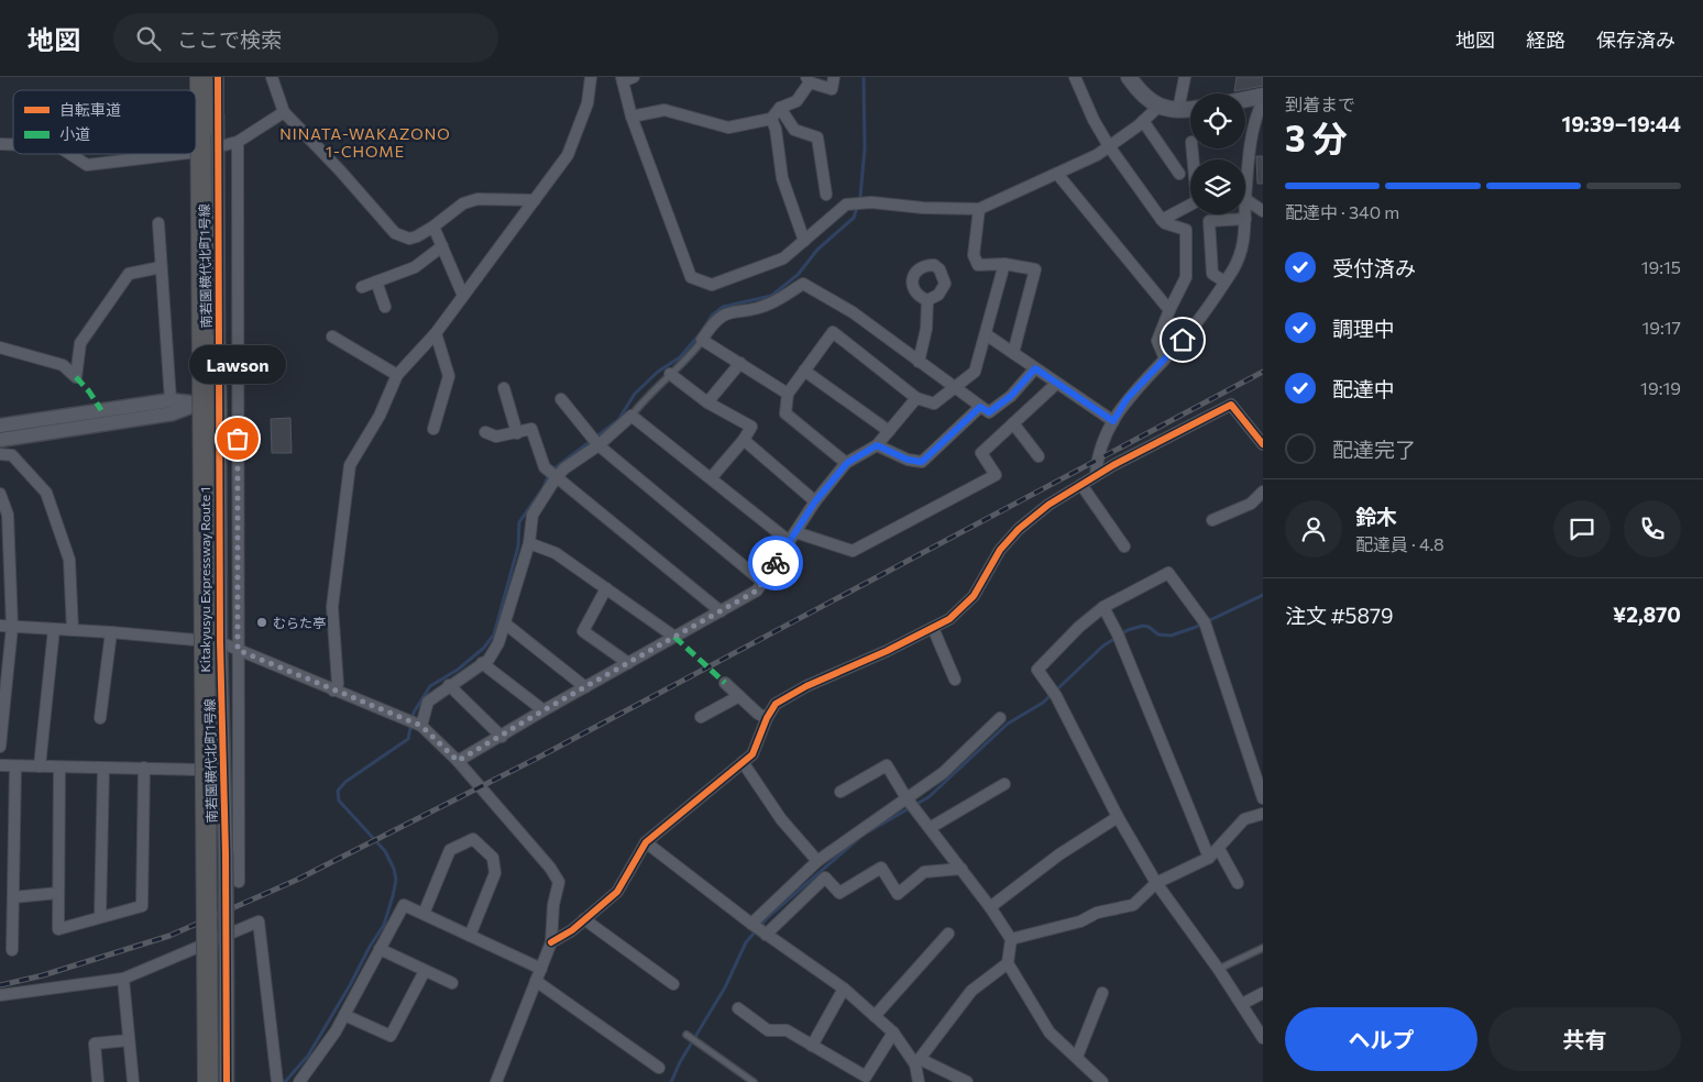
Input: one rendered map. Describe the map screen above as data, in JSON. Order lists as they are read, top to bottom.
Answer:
{
  "streets": {
    "highway": ["Kitakyusyu Expressway Route 1"],
    "street": ["南若園横代北町1号線"]
  },
  "crossings": [
    ["南若園横代北町1号線", "Kitakyusyu Expressway Route 1"]
  ],
  "districts": ["NINATA-WAKAZONO 1-CHOME"],
  "places": ["Lawson", "むらた亭"],
  "legend": ["自転車道", "小道"],
  "page": {
    "header": "地図",
    "search": "ここで検索",
    "nav": ["地図", "経路", "保存済み"],
    "heading": ["3 分", "到着まで", "19:39–19:44"],
    "panel": [
      "鈴木",
      "配達員 · 4.8",
      "注文 #5879",
      "¥2,870"
    ],
    "bar": "配達中 · 340 m",
    "list": [
      ["受付済み", "19:15"],
      ["調理中", "19:17"],
      ["配達中", "19:19"],
      "配達完了"
    ],
    "bubble": "Lawson",
    "buttons": ["ヘルプ", "共有"]
  }
}
